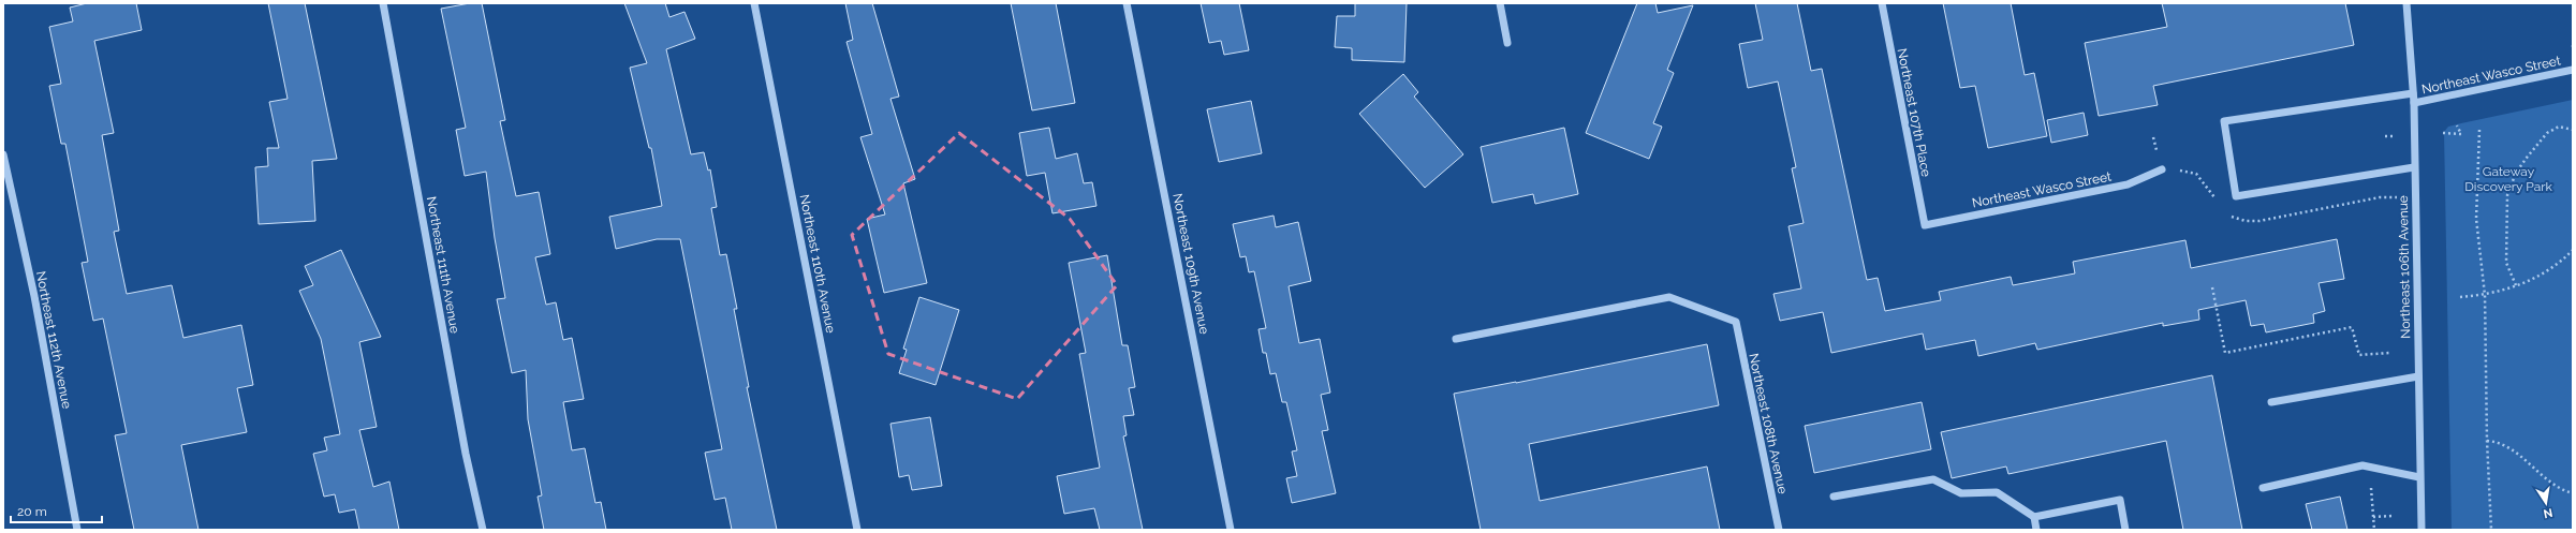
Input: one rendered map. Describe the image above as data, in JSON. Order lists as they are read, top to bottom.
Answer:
{
  "streets": {
    "street": [
      "Northeast Wasco Street",
      "Northeast 107th Place",
      "Northeast 110th Avenue",
      "Northeast 109th Avenue",
      "Northeast 111th Avenue",
      "Northeast 106th Avenue",
      "Northeast 112th Avenue",
      "Northeast 108th Avenue"
    ]
  },
  "crossings": [
    ["Northeast Wasco Street", "Northeast 107th Place"],
    ["Northeast Wasco Street", "Northeast 106th Avenue"]
  ],
  "parks": ["Gateway Discovery Park"],
  "scale_bar": "20 m",
  "north": "bottom"
}
